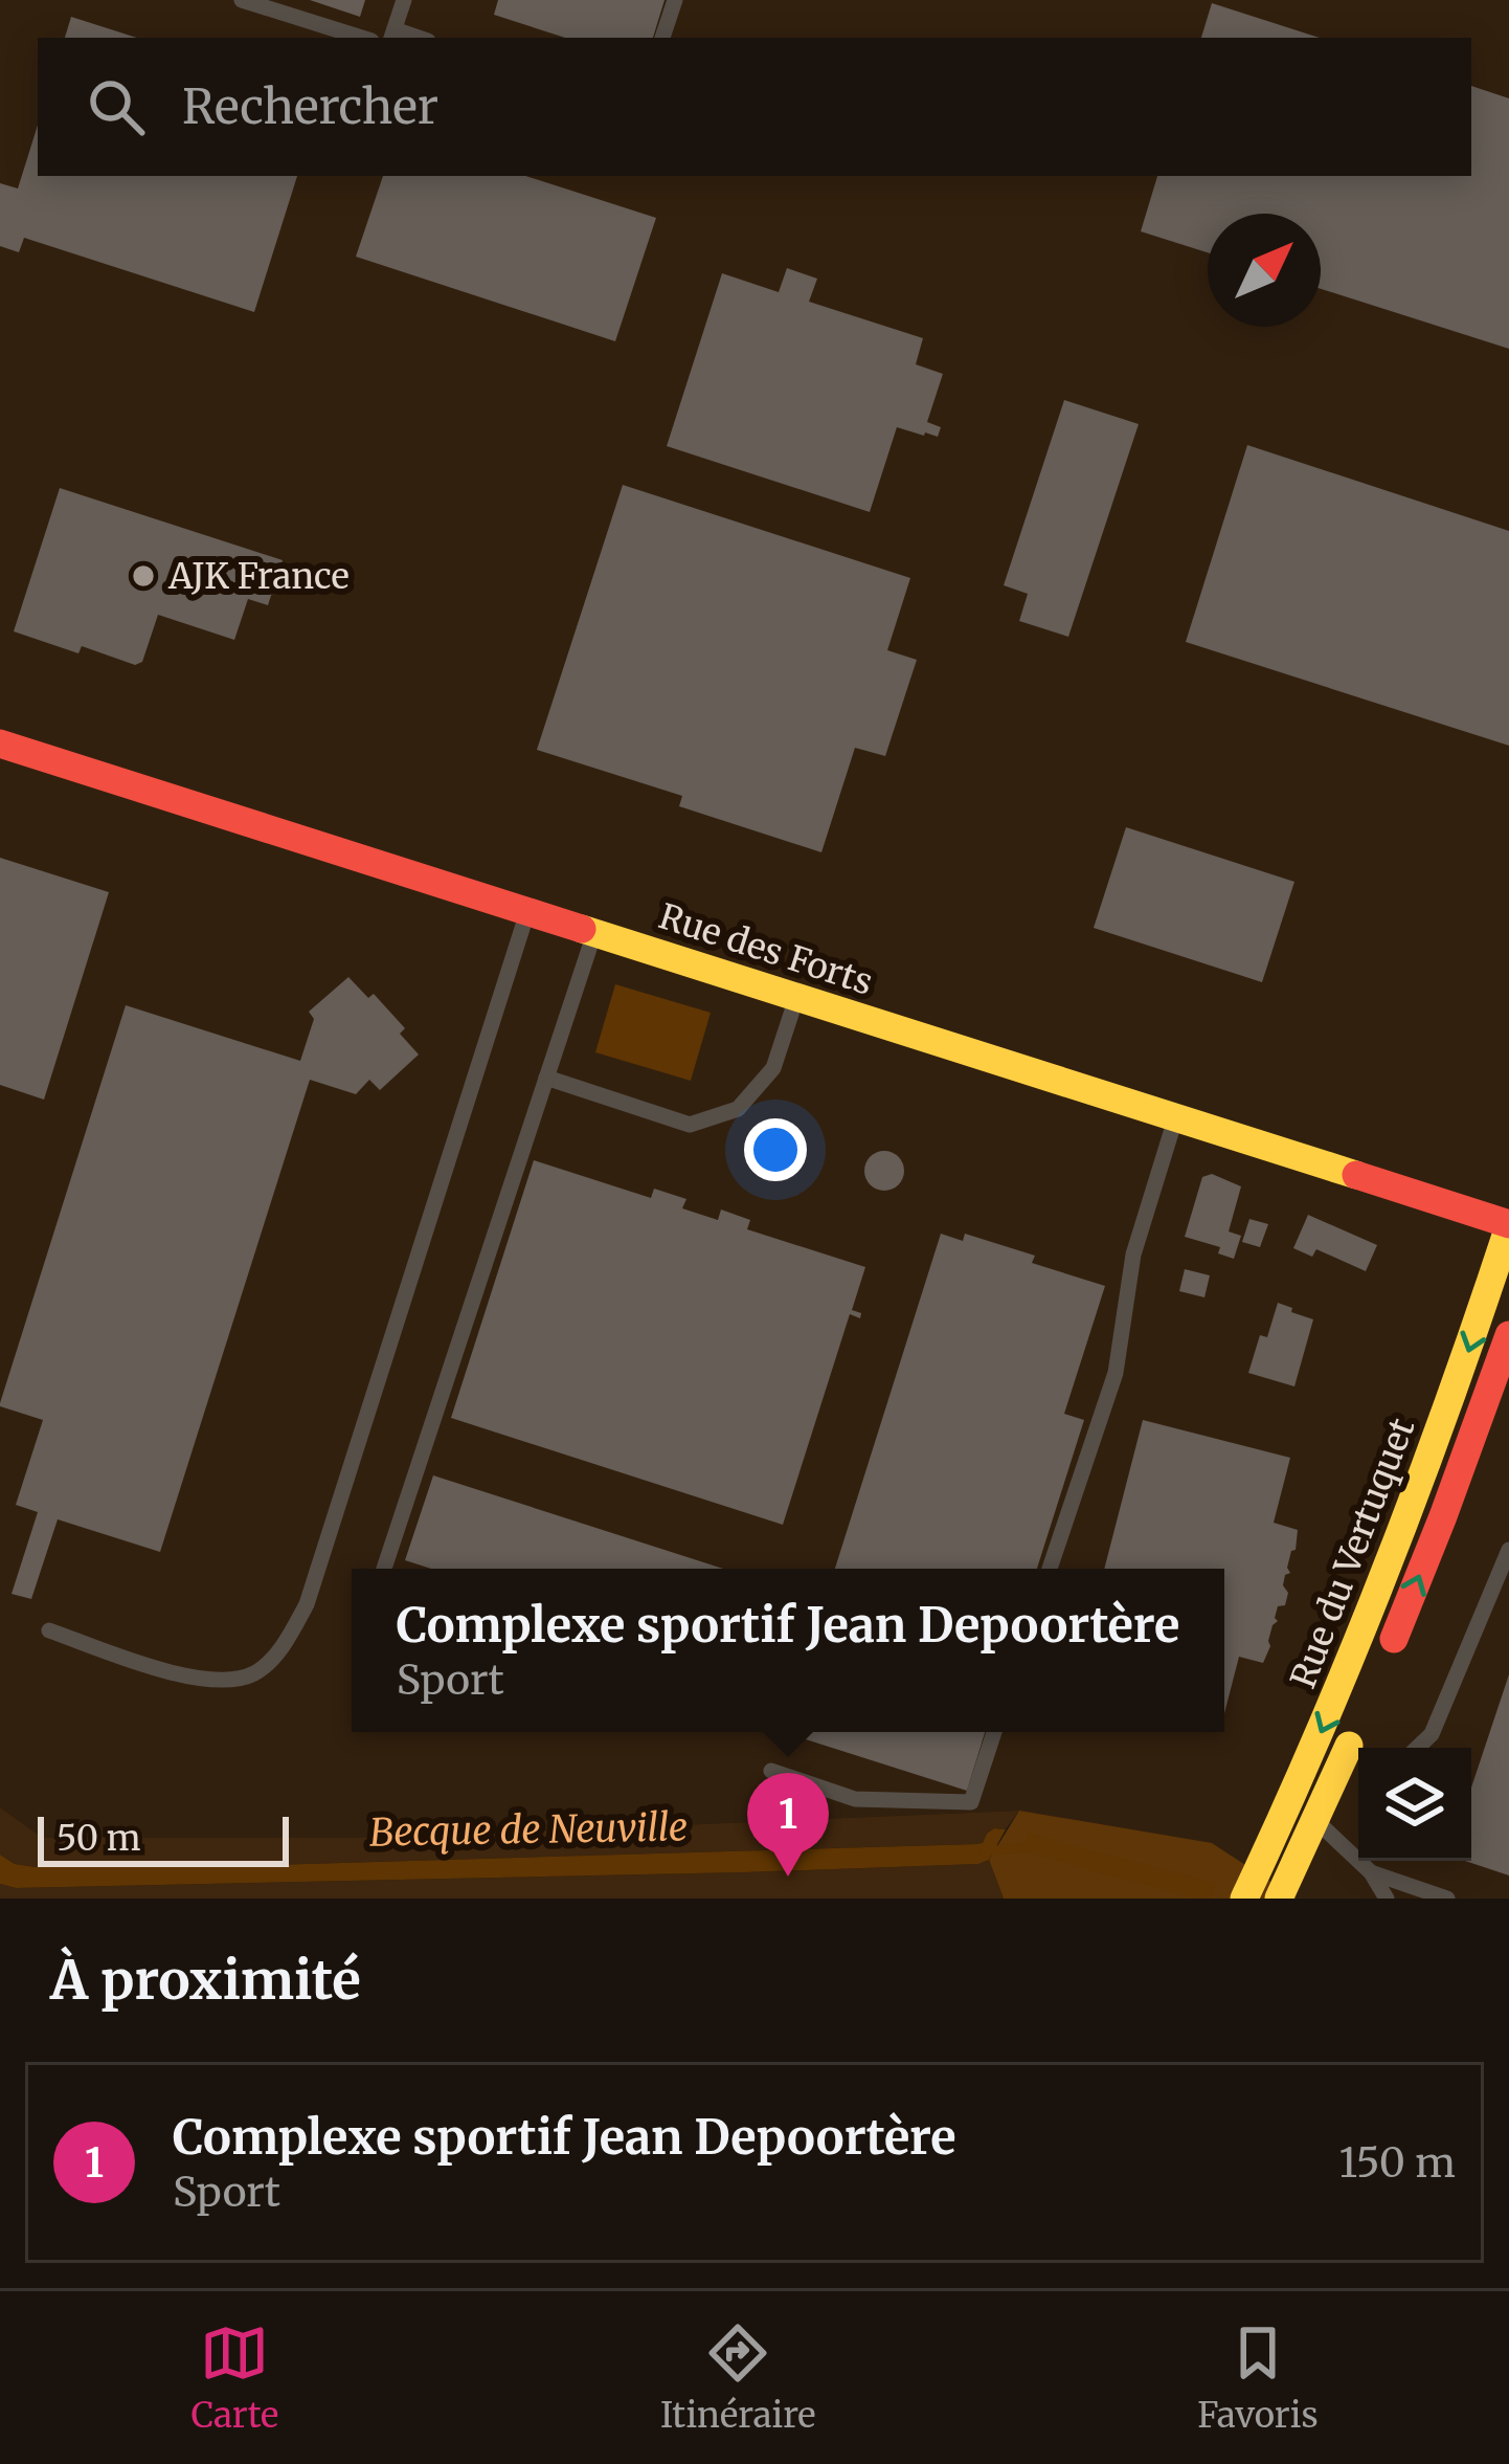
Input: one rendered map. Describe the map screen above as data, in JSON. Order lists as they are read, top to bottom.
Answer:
{
  "streets": {
    "street": ["Rue des Forts", "Rue du Vertuquet"]
  },
  "crossings": [
    ["Rue des Forts", "Rue du Vertuquet"]
  ],
  "water": ["Becque de Neuville"],
  "places": ["AJK France"],
  "scale_bar": "50 m",
  "north": "top right",
  "page": {
    "search": "Rechercher",
    "popup": ["Complexe sportif Jean Depoortère", "Sport"],
    "pins": "1",
    "scale": "50 m",
    "heading": "À proximité",
    "list": [
      {
        "mark": "1",
        "name": "Complexe sportif Jean Depoortère",
        "note": "Sport",
        "value": "150 m"
      }
    ],
    "nav": ["Carte", "Itinéraire", "Favoris"]
  }
}
